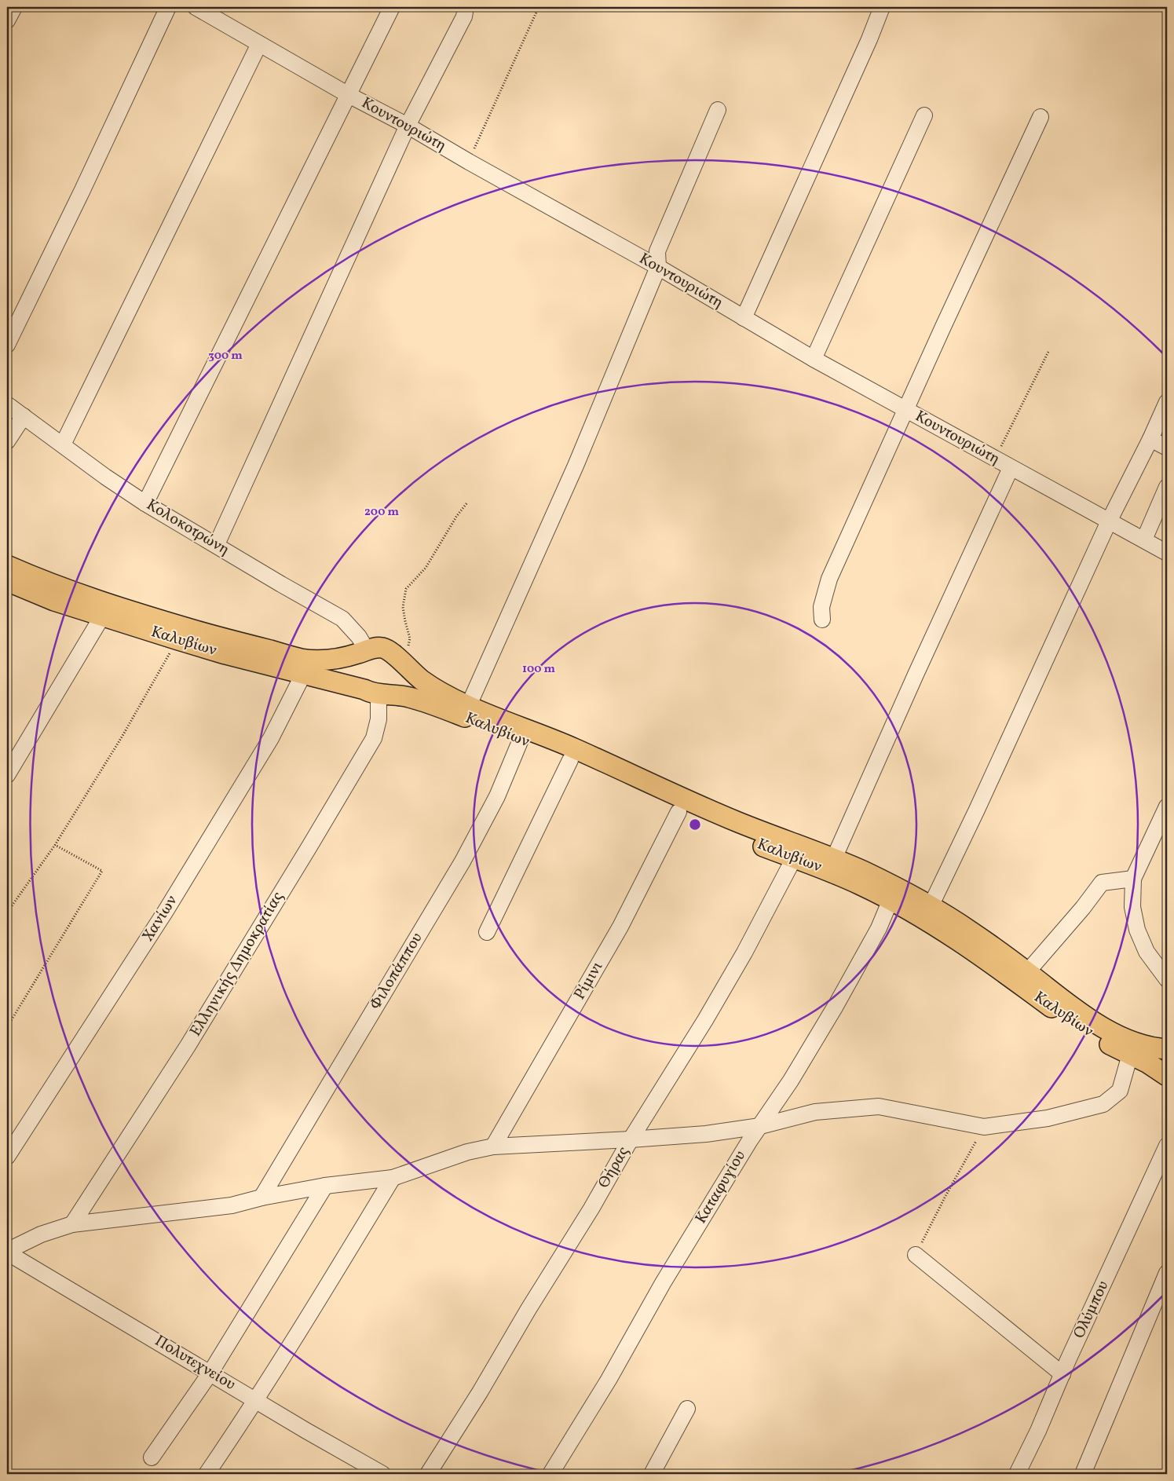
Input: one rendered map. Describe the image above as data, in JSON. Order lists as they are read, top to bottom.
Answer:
{
  "streets": {
    "main road": ["Καλυβίων"],
    "street": [
      "Κουντουριώτη",
      "Κολοκοτρώνη",
      "Χανίων",
      "Ελληνικής Δημοκρατίας",
      "Φιλοπάππου",
      "Ρίμινι",
      "Θήρας",
      "Καταφυγίου",
      "Ολύμπου",
      "Πολυτεχνείου"
    ]
  },
  "crossings": [
    ["Κολοκοτρώνη", "Καλυβίων"],
    ["Κολοκοτρώνη", "Ελληνικής Δημοκρατίας"],
    ["Καλυβίων", "Χανίων"],
    ["Καλυβίων", "Ελληνικής Δημοκρατίας"],
    ["Καλυβίων", "Φιλοπάππου"],
    ["Καλυβίων", "Ρίμινι"],
    ["Καλυβίων", "Θήρας"],
    ["Καλυβίων", "Καταφυγίου"]
  ],
  "rings": ["300 m", "200 m", "100 m"]
}
